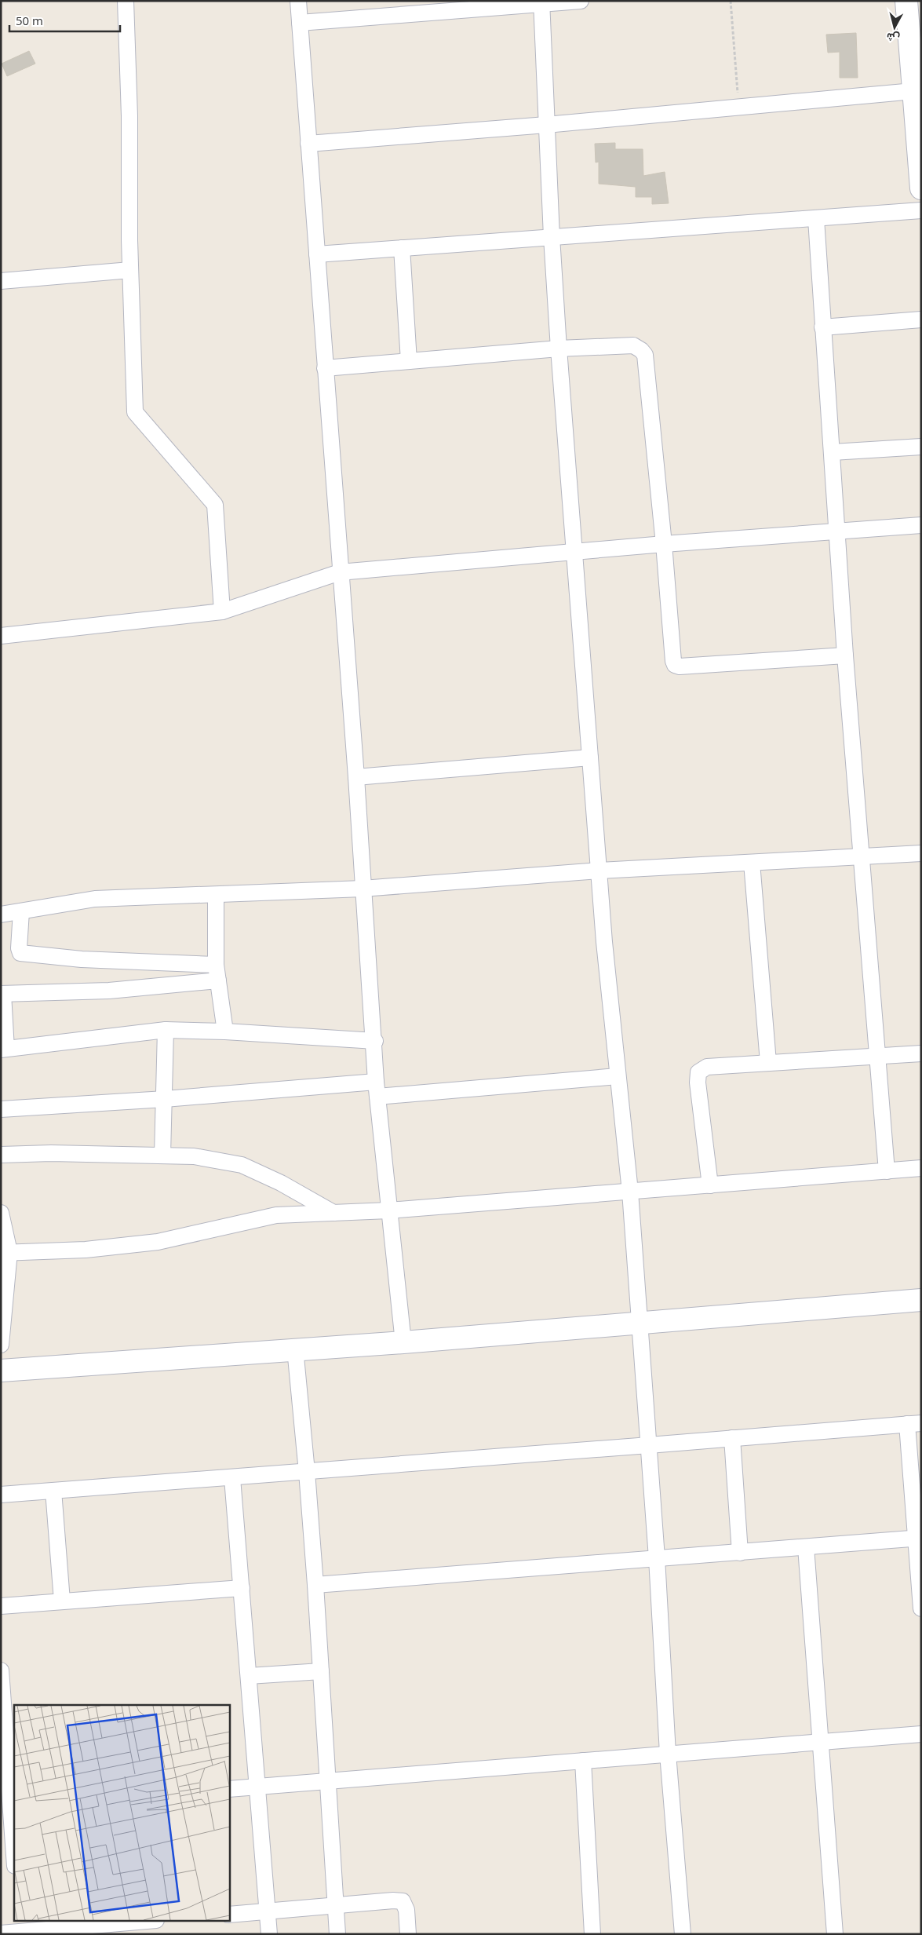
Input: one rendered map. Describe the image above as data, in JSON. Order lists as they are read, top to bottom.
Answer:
{
  "scale_bar": "50 m",
  "north": "bottom"
}
